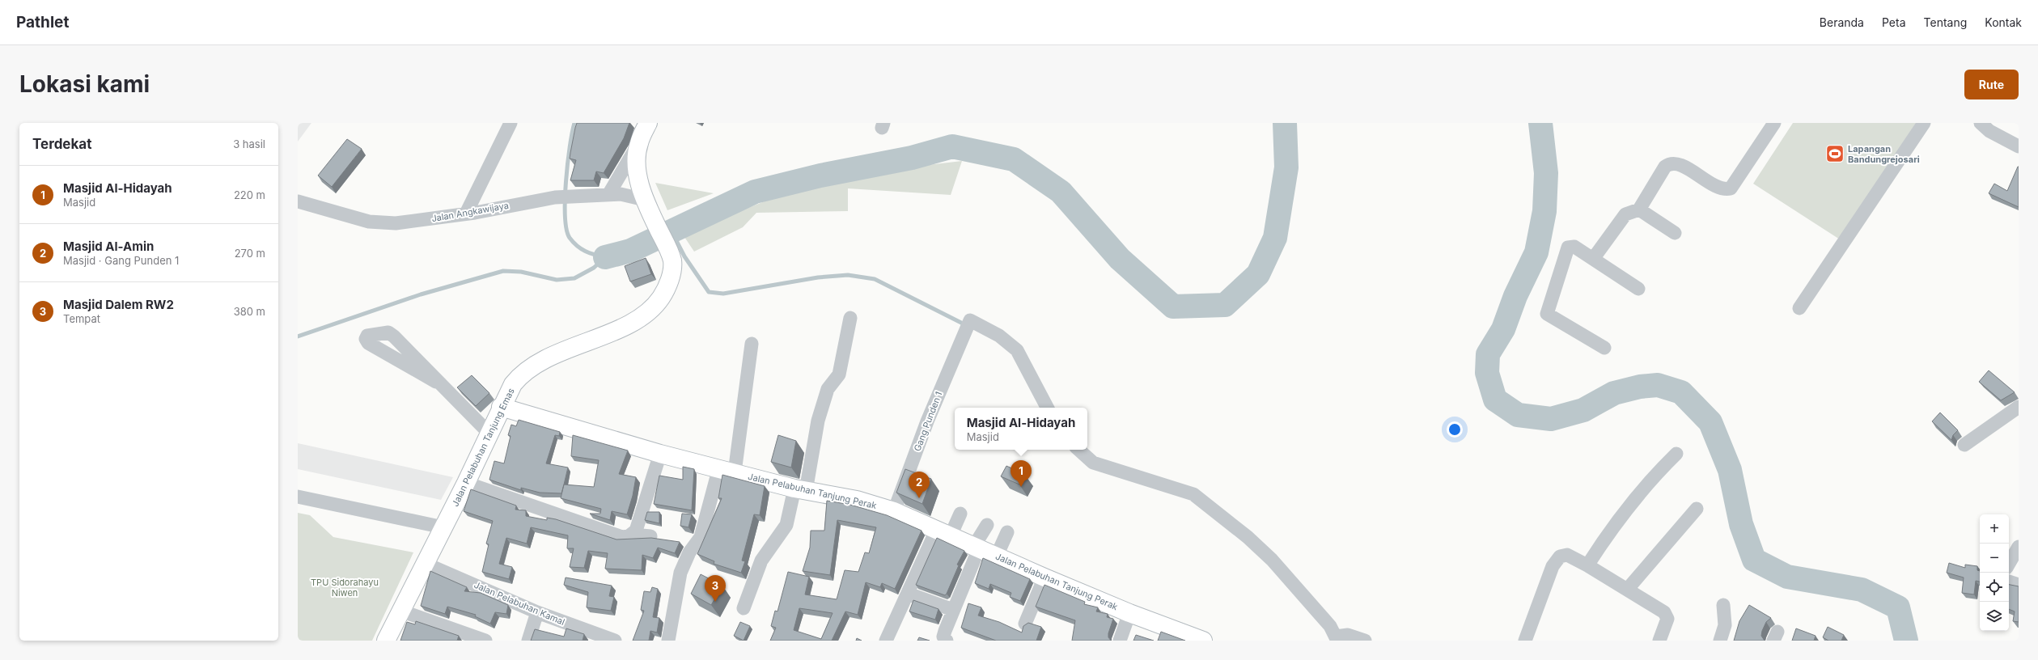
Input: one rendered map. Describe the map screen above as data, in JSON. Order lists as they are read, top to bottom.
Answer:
{
  "streets": {
    "street": [
      "Jalan Angkawijaya",
      "Gang Punden 1",
      "Jalan Pelabuhan Tanjung Emas",
      "Jalan Pelabuhan Tanjung Perak",
      "Jalan Pelabuhan Kamal"
    ]
  },
  "crossings": [
    ["Jalan Angkawijaya", "Jalan Pelabuhan Tanjung Emas"],
    ["Gang Punden 1", "Jalan Pelabuhan Tanjung Perak"],
    ["Jalan Pelabuhan Tanjung Emas", "Jalan Pelabuhan Tanjung Perak"],
    ["Jalan Pelabuhan Tanjung Emas", "Jalan Pelabuhan Kamal"]
  ],
  "parks": ["TPU Sidorahayu Niwen"],
  "places": {
    "sports": ["Lapangan Bandungrejosari"]
  },
  "page": {
    "header": "Pathlet",
    "nav": [
      "Beranda",
      "Peta",
      "Tentang",
      "Kontak"
    ],
    "buttons": "Rute",
    "title": "Lokasi kami",
    "heading": ["Terdekat", "3 hasil"],
    "list": [
      {
        "mark": "1",
        "name": "Masjid Al-Hidayah",
        "note": "Masjid",
        "value": "220 m"
      },
      {
        "mark": "2",
        "name": "Masjid Al-Amin",
        "note": "Masjid · Gang Punden 1",
        "value": "270 m"
      },
      {
        "mark": "3",
        "name": "Masjid Dalem RW2",
        "note": "Tempat",
        "value": "380 m"
      }
    ],
    "popup": ["Masjid Al-Hidayah", "Masjid"],
    "pins": ["1", "2", "3"],
    "map_buttons": ["+", "−"]
  }
}
